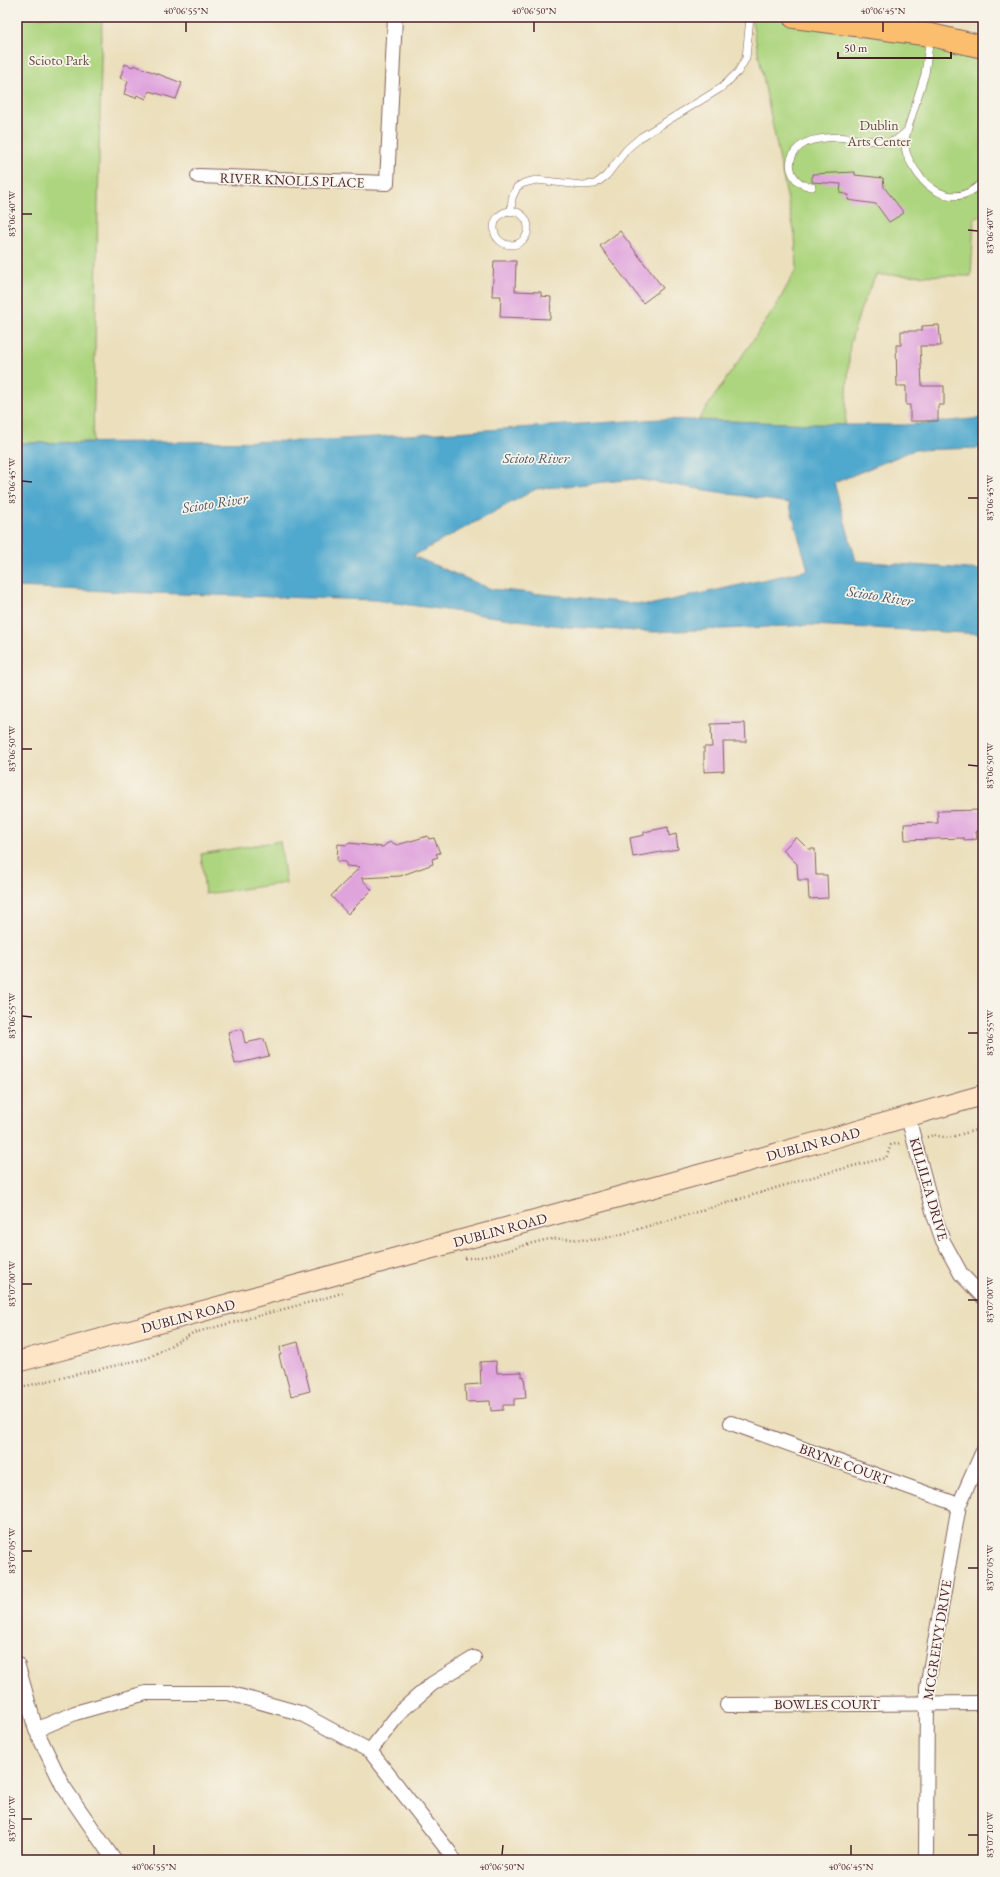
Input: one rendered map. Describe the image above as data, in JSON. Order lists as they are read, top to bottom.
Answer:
{
  "streets": {
    "main road": ["DUBLIN ROAD"],
    "street": [
      "RIVER KNOLLS PLACE",
      "KILLILEA DRIVE",
      "BRYNE COURT",
      "MCGREEVY DRIVE",
      "BOWLES COURT"
    ]
  },
  "crossings": [
    ["DUBLIN ROAD", "KILLILEA DRIVE"],
    ["BRYNE COURT", "MCGREEVY DRIVE"],
    ["MCGREEVY DRIVE", "BOWLES COURT"]
  ],
  "water": ["Scioto River"],
  "parks": ["Scioto Park", "Dublin Arts Center"],
  "scale_bar": "50 m",
  "coordinates": [
    "40°06'55\"N",
    "40°06'50\"N",
    "40°06'45\"N",
    "83°06'40\"W",
    "83°06'45\"W",
    "83°06'50\"W",
    "83°06'55\"W",
    "83°07'00\"W",
    "83°07'05\"W",
    "83°07'10\"W"
  ]
}
